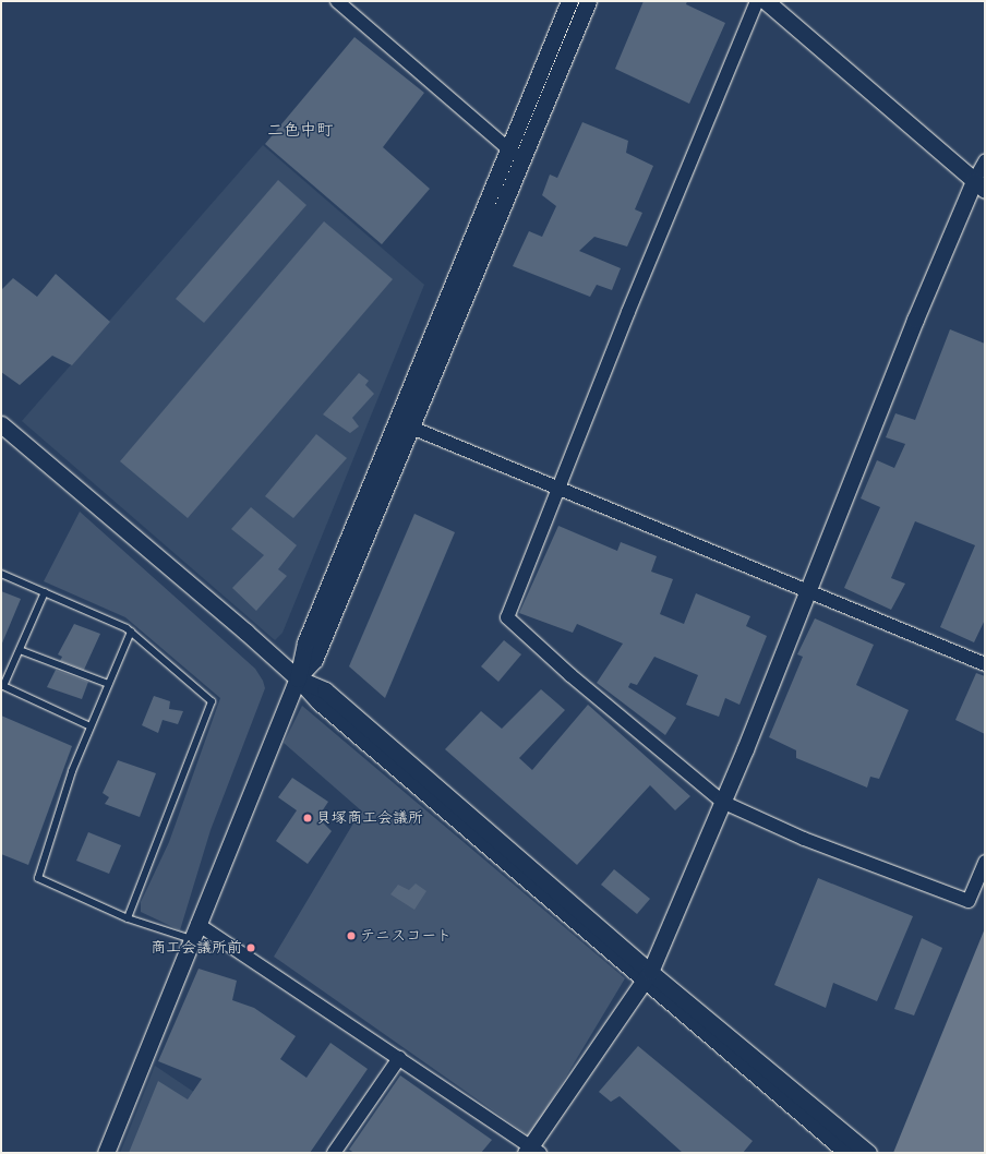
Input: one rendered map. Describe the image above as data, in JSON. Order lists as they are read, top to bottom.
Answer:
{
  "districts": ["二色中町"],
  "places": ["貝塚商工会議所", "テニスコート", "商工会議所前"]
}
